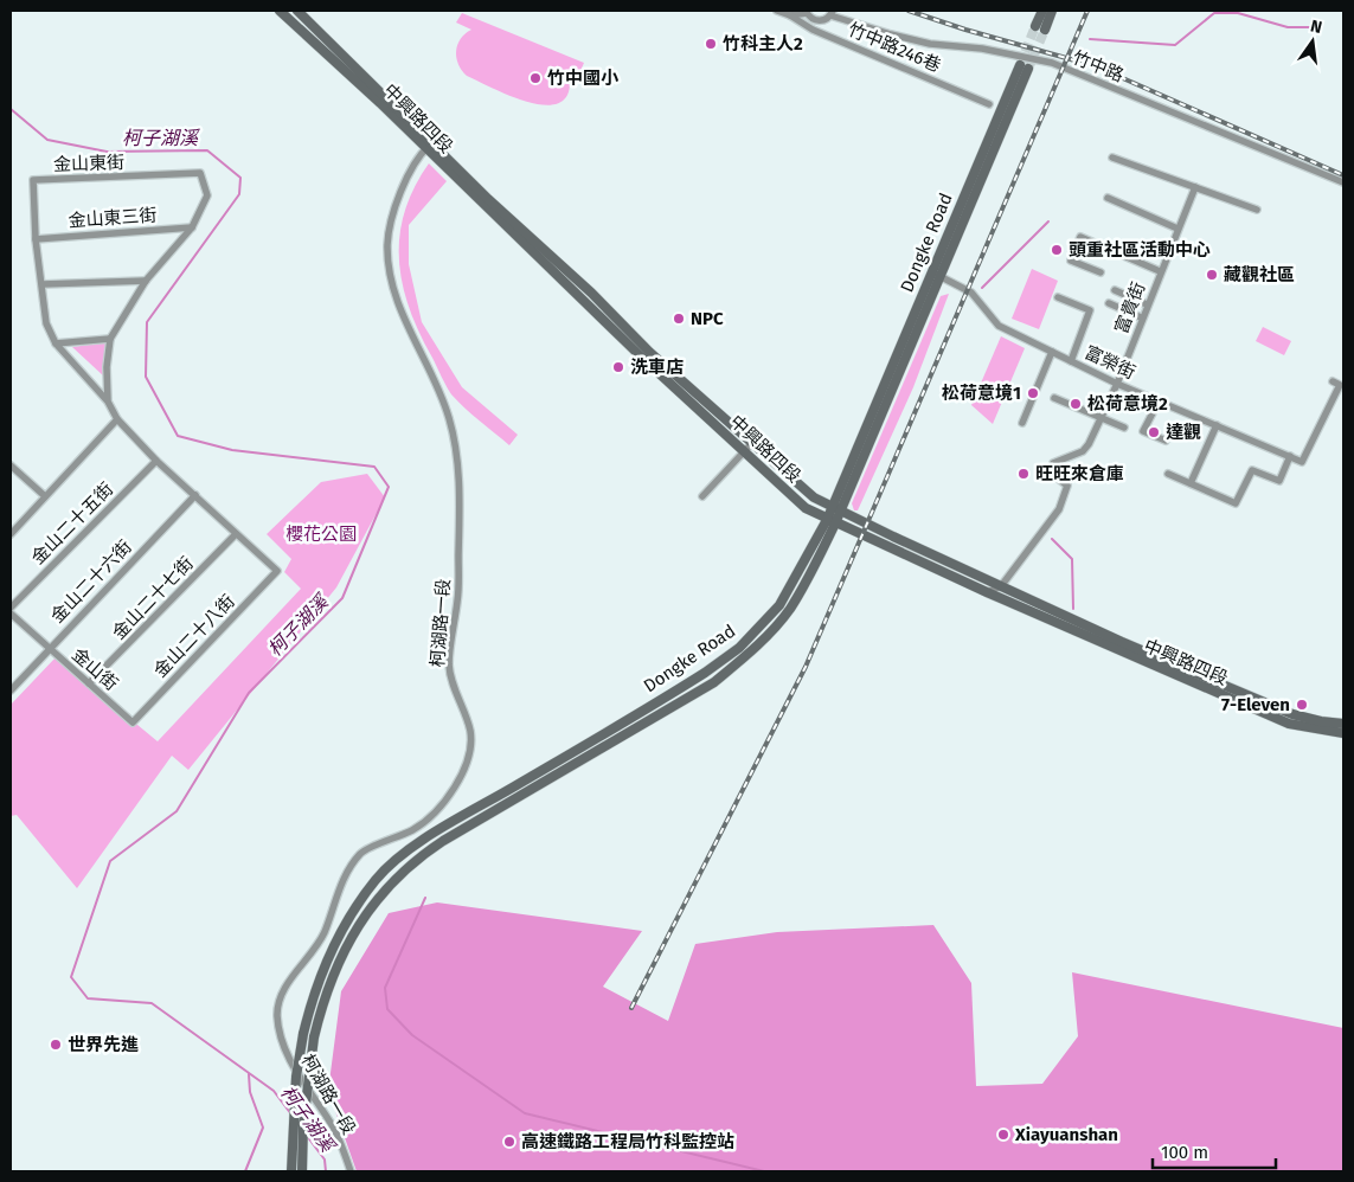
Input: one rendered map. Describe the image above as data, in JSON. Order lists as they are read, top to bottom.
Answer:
{
  "streets": {
    "main road": ["中興路四段", "Dongke Road"],
    "street": [
      "竹中路246巷",
      "竹中路",
      "金山東街",
      "金山東三街",
      "富貴街",
      "富榮街",
      "金山二十五街",
      "金山二十六街",
      "金山二十七街",
      "柯湖路一段",
      "金山二十八街",
      "金山街"
    ]
  },
  "crossings": [
    ["中興路四段", "Dongke Road"],
    ["中興路四段", "富貴街"],
    ["中興路四段", "柯湖路一段"],
    ["金山東街", "金山東三街"],
    ["金山東街", "金山二十五街"],
    ["金山東街", "金山二十六街"],
    ["金山東街", "金山二十七街"],
    ["金山東街", "金山二十八街"],
    ["Dongke Road", "富榮街"],
    ["富貴街", "富榮街"],
    ["金山二十六街", "金山街"],
    ["金山二十七街", "金山街"],
    ["金山二十八街", "金山街"]
  ],
  "water": ["柯子湖溪"],
  "parks": ["櫻花公園"],
  "places": [
    "竹科主人2",
    "竹中國小",
    "頭重社區活動中心",
    "藏觀社區",
    "NPC",
    "洗車店",
    "松荷意境1",
    "松荷意境2",
    "達觀",
    "旺旺來倉庫",
    "7-Eleven",
    "世界先進",
    "Xiayuanshan",
    "高速鐵路工程局竹科監控站"
  ],
  "scale_bar": "100 m",
  "north": "top"
}
